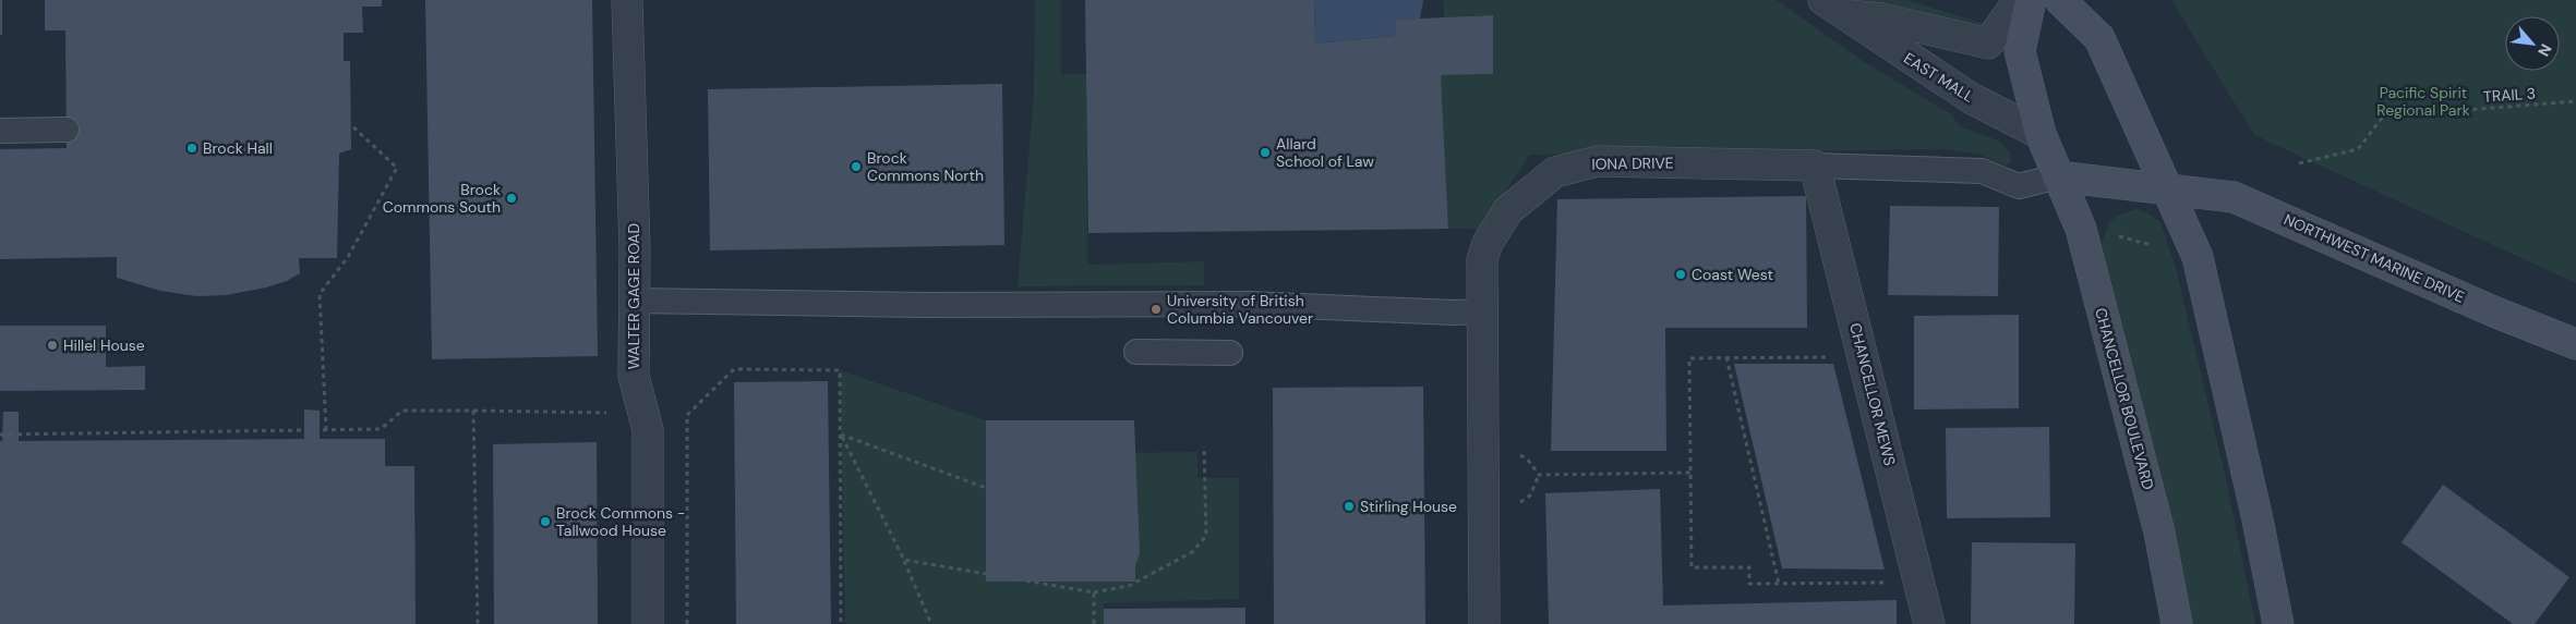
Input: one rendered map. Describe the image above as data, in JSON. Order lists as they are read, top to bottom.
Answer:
{
  "streets": {
    "street": [
      "EAST MALL",
      "IONA DRIVE",
      "NORTHWEST MARINE DRIVE",
      "WALTER GAGE ROAD",
      "CHANCELLOR MEWS",
      "CHANCELLOR BOULEVARD"
    ],
    "path": ["TRAIL 3"]
  },
  "crossings": [
    ["IONA DRIVE", "NORTHWEST MARINE DRIVE"],
    ["IONA DRIVE", "CHANCELLOR MEWS"],
    ["IONA DRIVE", "CHANCELLOR BOULEVARD"],
    ["NORTHWEST MARINE DRIVE", "CHANCELLOR BOULEVARD"]
  ],
  "parks": ["Pacific Spirit Regional Park"],
  "places": [
    "Brock Hall",
    "Allard School of Law",
    "Brock Commons North",
    "Brock Commons South",
    "Coast West",
    "University of British Columbia Vancouver",
    "Hillel House",
    "Stirling House",
    "Brock Commons - Tallwood House"
  ],
  "north": "bottom right"
}
